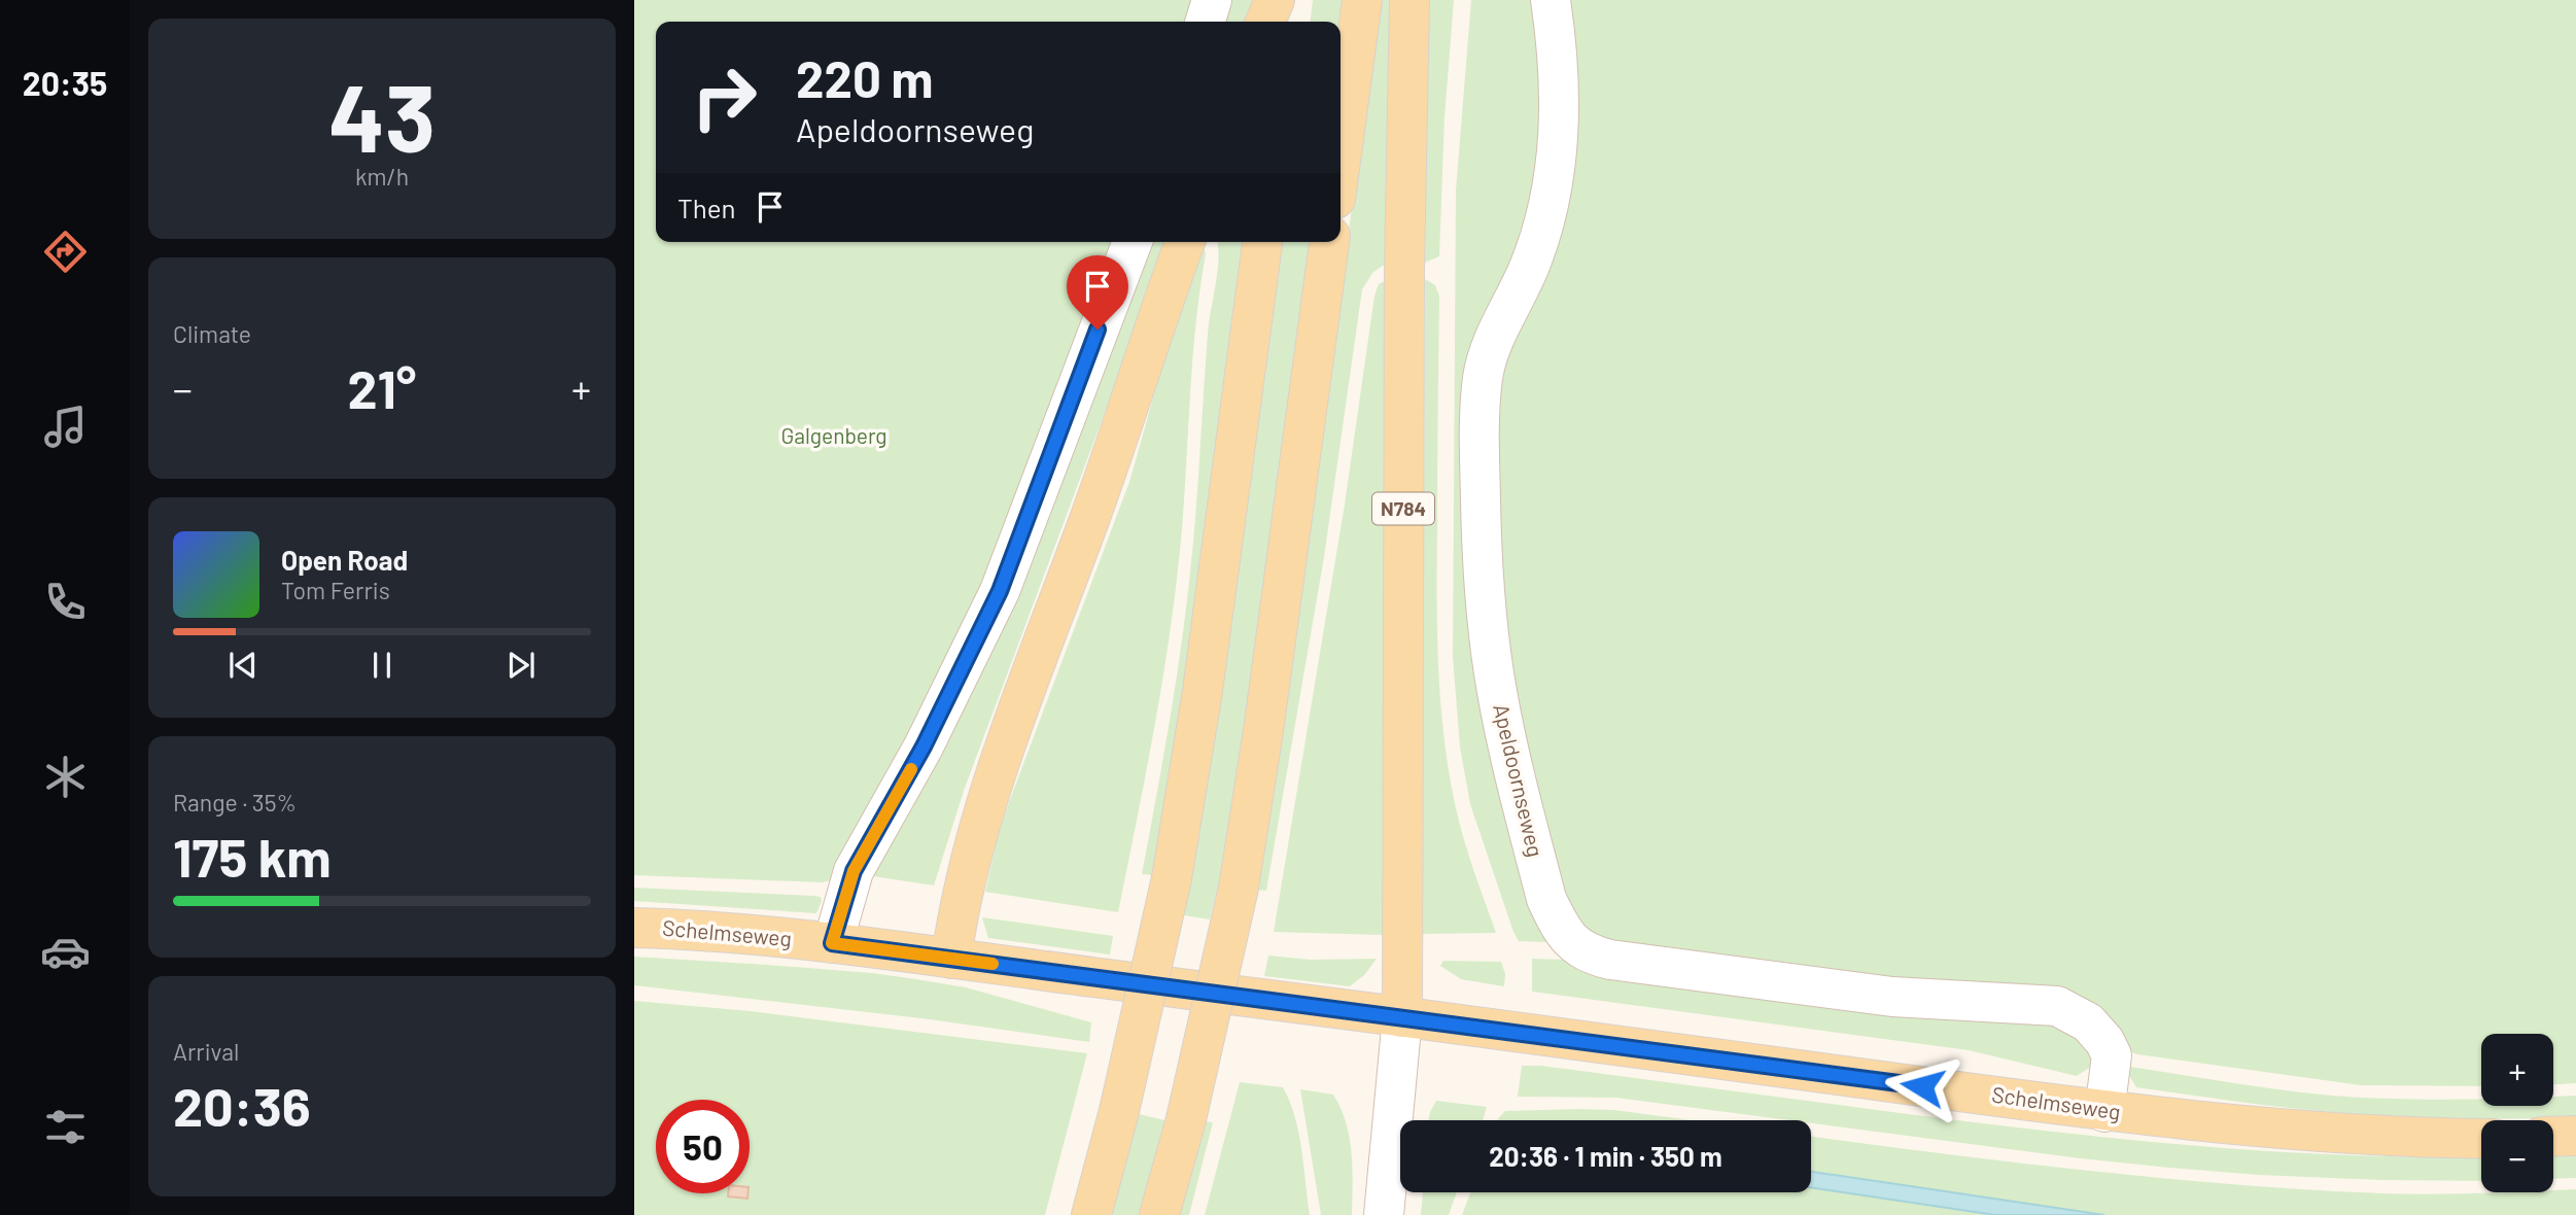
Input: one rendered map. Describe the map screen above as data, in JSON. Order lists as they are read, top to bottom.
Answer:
{
  "streets": {
    "main road": ["N784", "Schelmseweg"],
    "street": ["Apeldoornseweg"]
  },
  "crossings": [
    ["N784", "Schelmseweg"],
    ["Apeldoornseweg", "Schelmseweg"]
  ],
  "parks": ["Galgenberg"],
  "page": {
    "tabs": "20:35",
    "tile": [
      ["43", "km/h"],
      "Climate",
      ["Range · 35%", "175 km"],
      ["Arrival", "20:36"]
    ],
    "turn": ["220 m", "Apeldoornseweg"],
    "then": "Then",
    "heat": ["−", "21°", "+"],
    "song": ["Open Road", "Tom Ferris"],
    "map_buttons": ["+", "−"],
    "limit": "50",
    "trip": "20:36 · 1 min · 350 m"
  }
}
